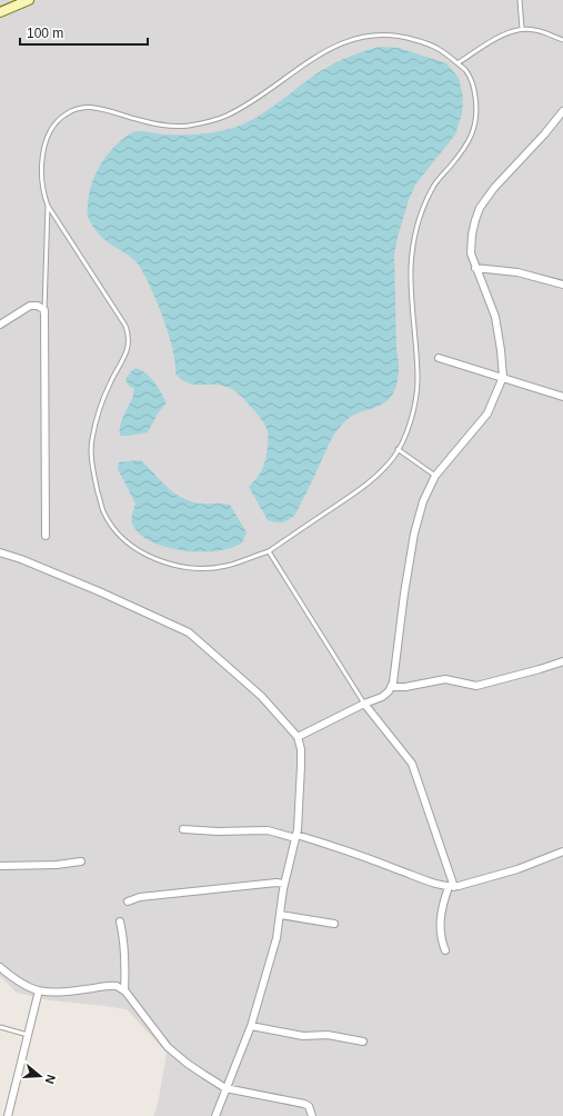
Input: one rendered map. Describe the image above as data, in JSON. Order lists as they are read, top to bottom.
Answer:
{
  "scale_bar": "100 m",
  "north": "right"
}
